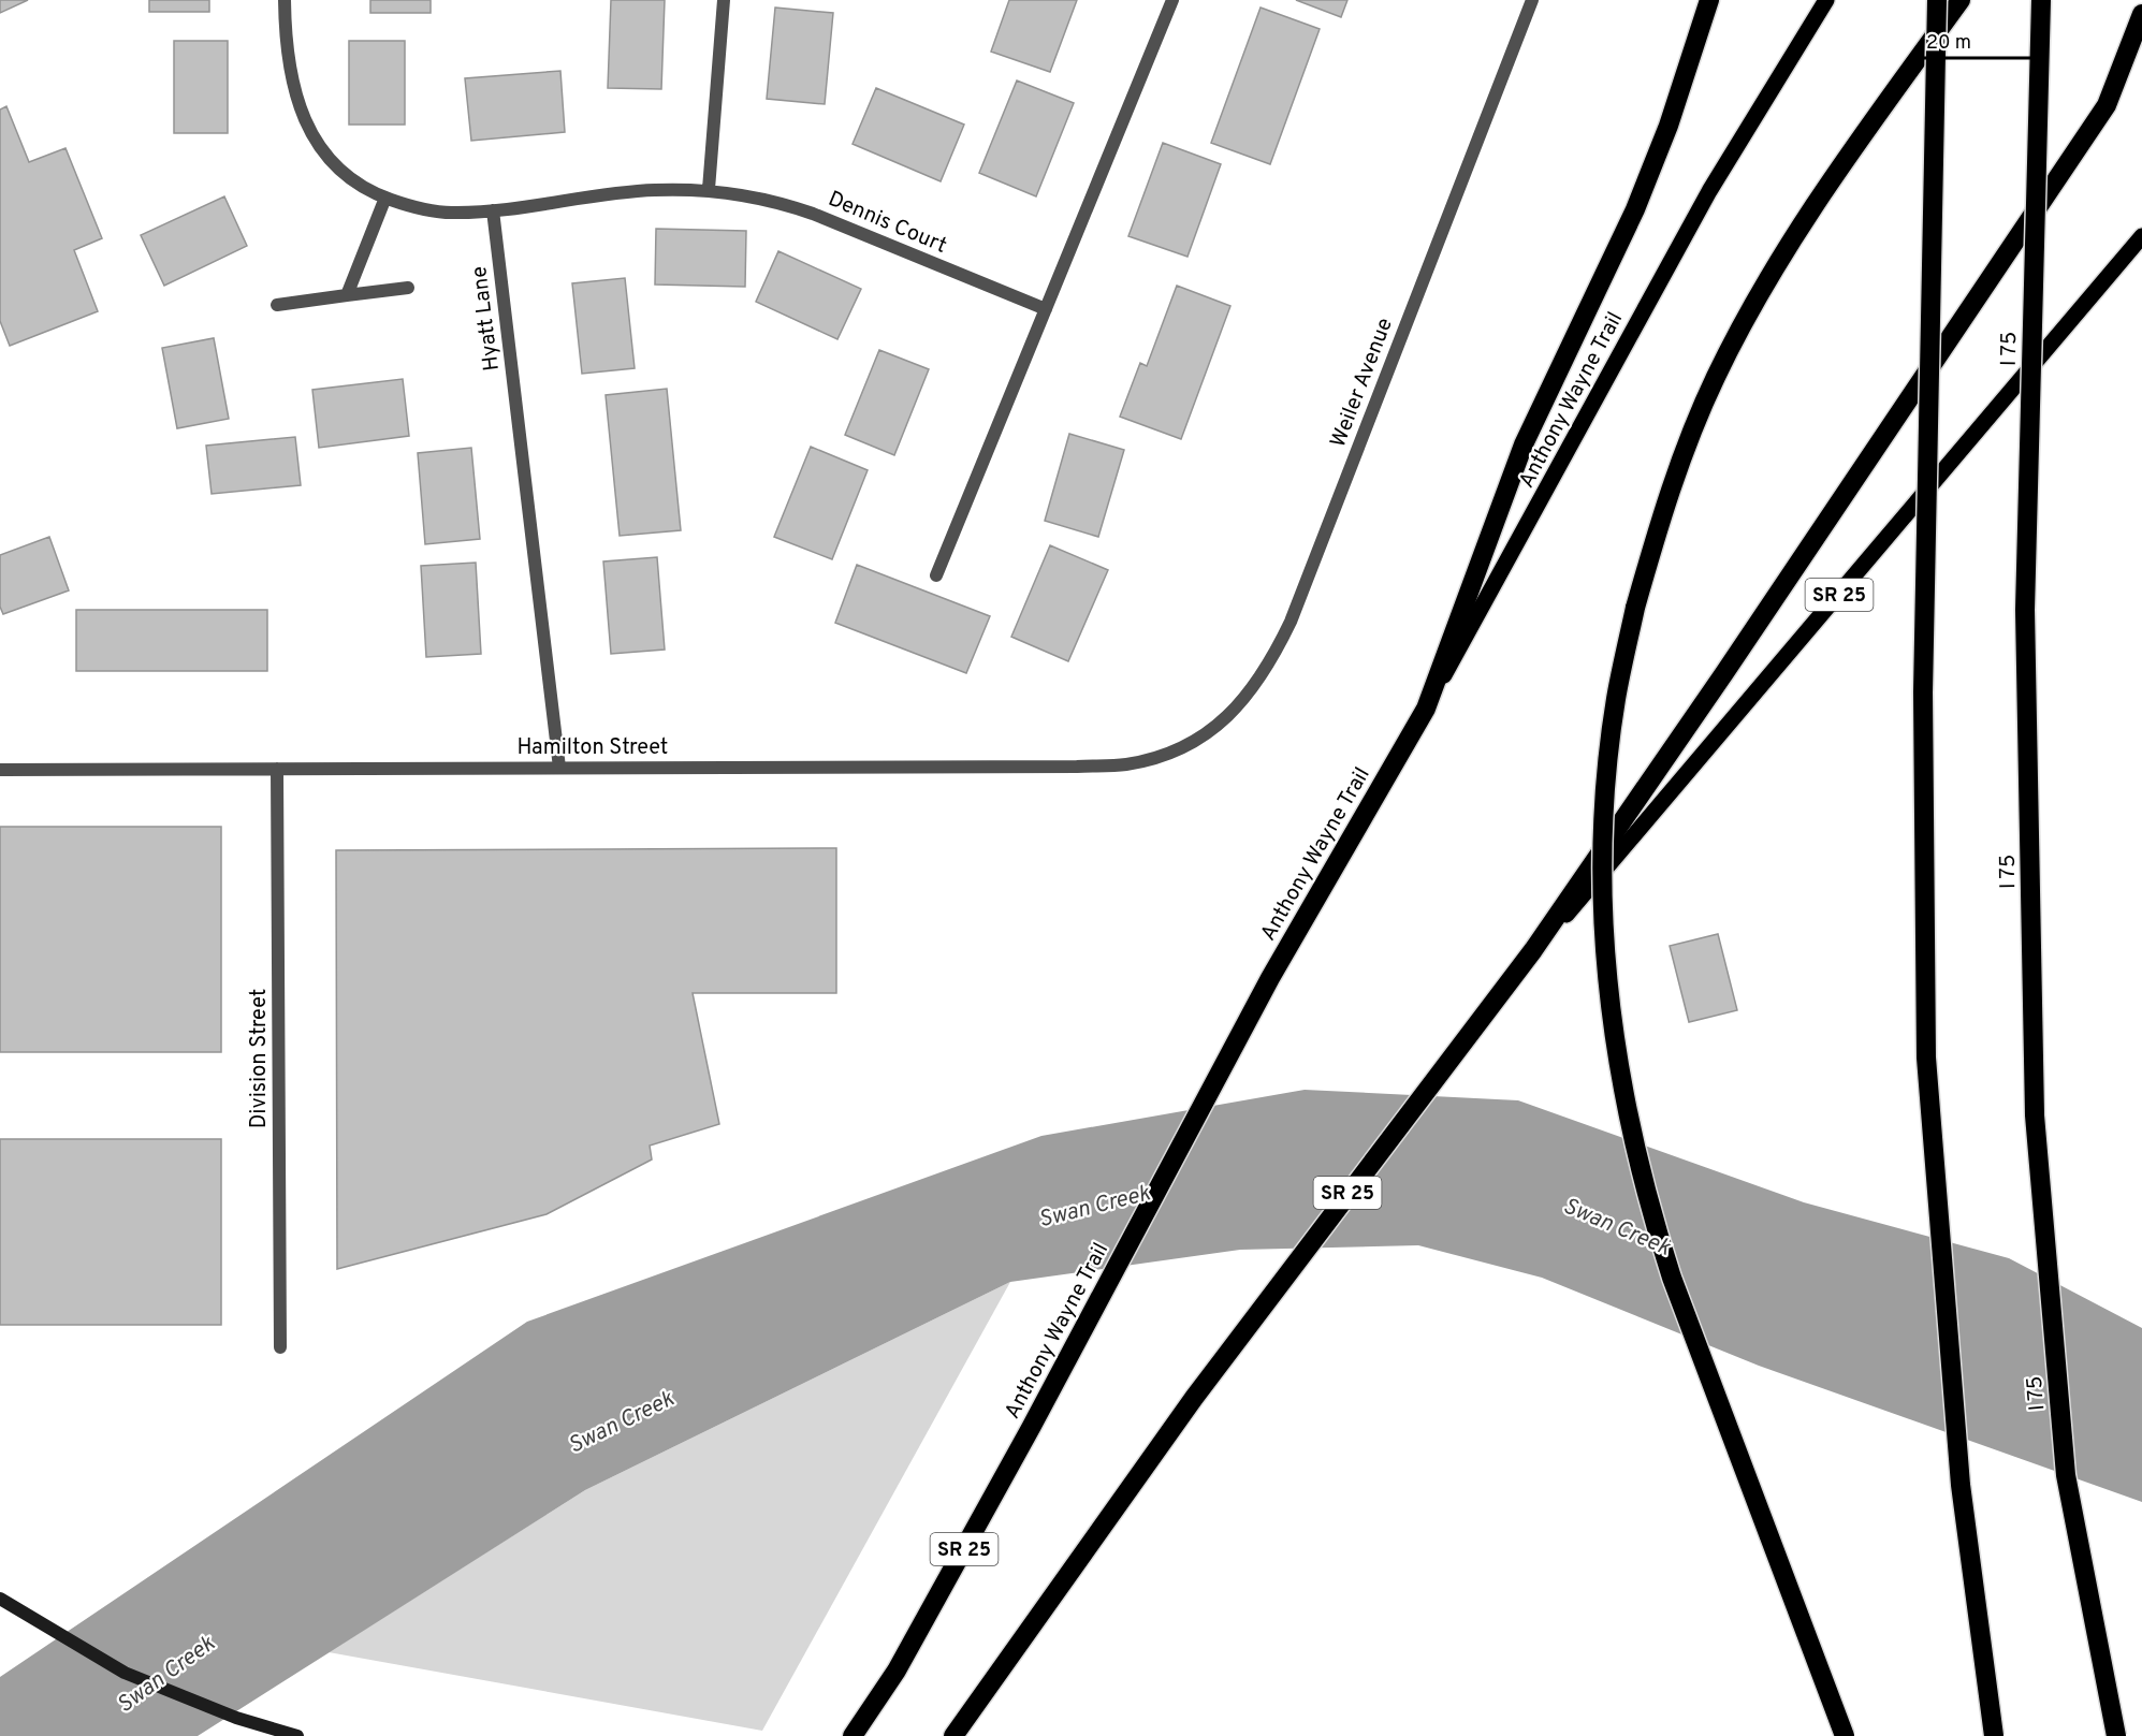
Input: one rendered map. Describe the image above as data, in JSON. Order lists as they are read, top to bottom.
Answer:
{
  "streets": {
    "highway": ["I 75", "Anthony Wayne Trail", "SR 25"],
    "street": [
      "Dennis Court",
      "Hyatt Lane",
      "Weiler Avenue",
      "Hamilton Street",
      "Division Street"
    ]
  },
  "crossings": [
    ["Dennis Court", "Hyatt Lane"],
    ["Hyatt Lane", "Hamilton Street"],
    ["Weiler Avenue", "Hamilton Street"],
    ["Hamilton Street", "Division Street"]
  ],
  "water": ["Swan Creek"],
  "scale_bar": "20 m"
}
